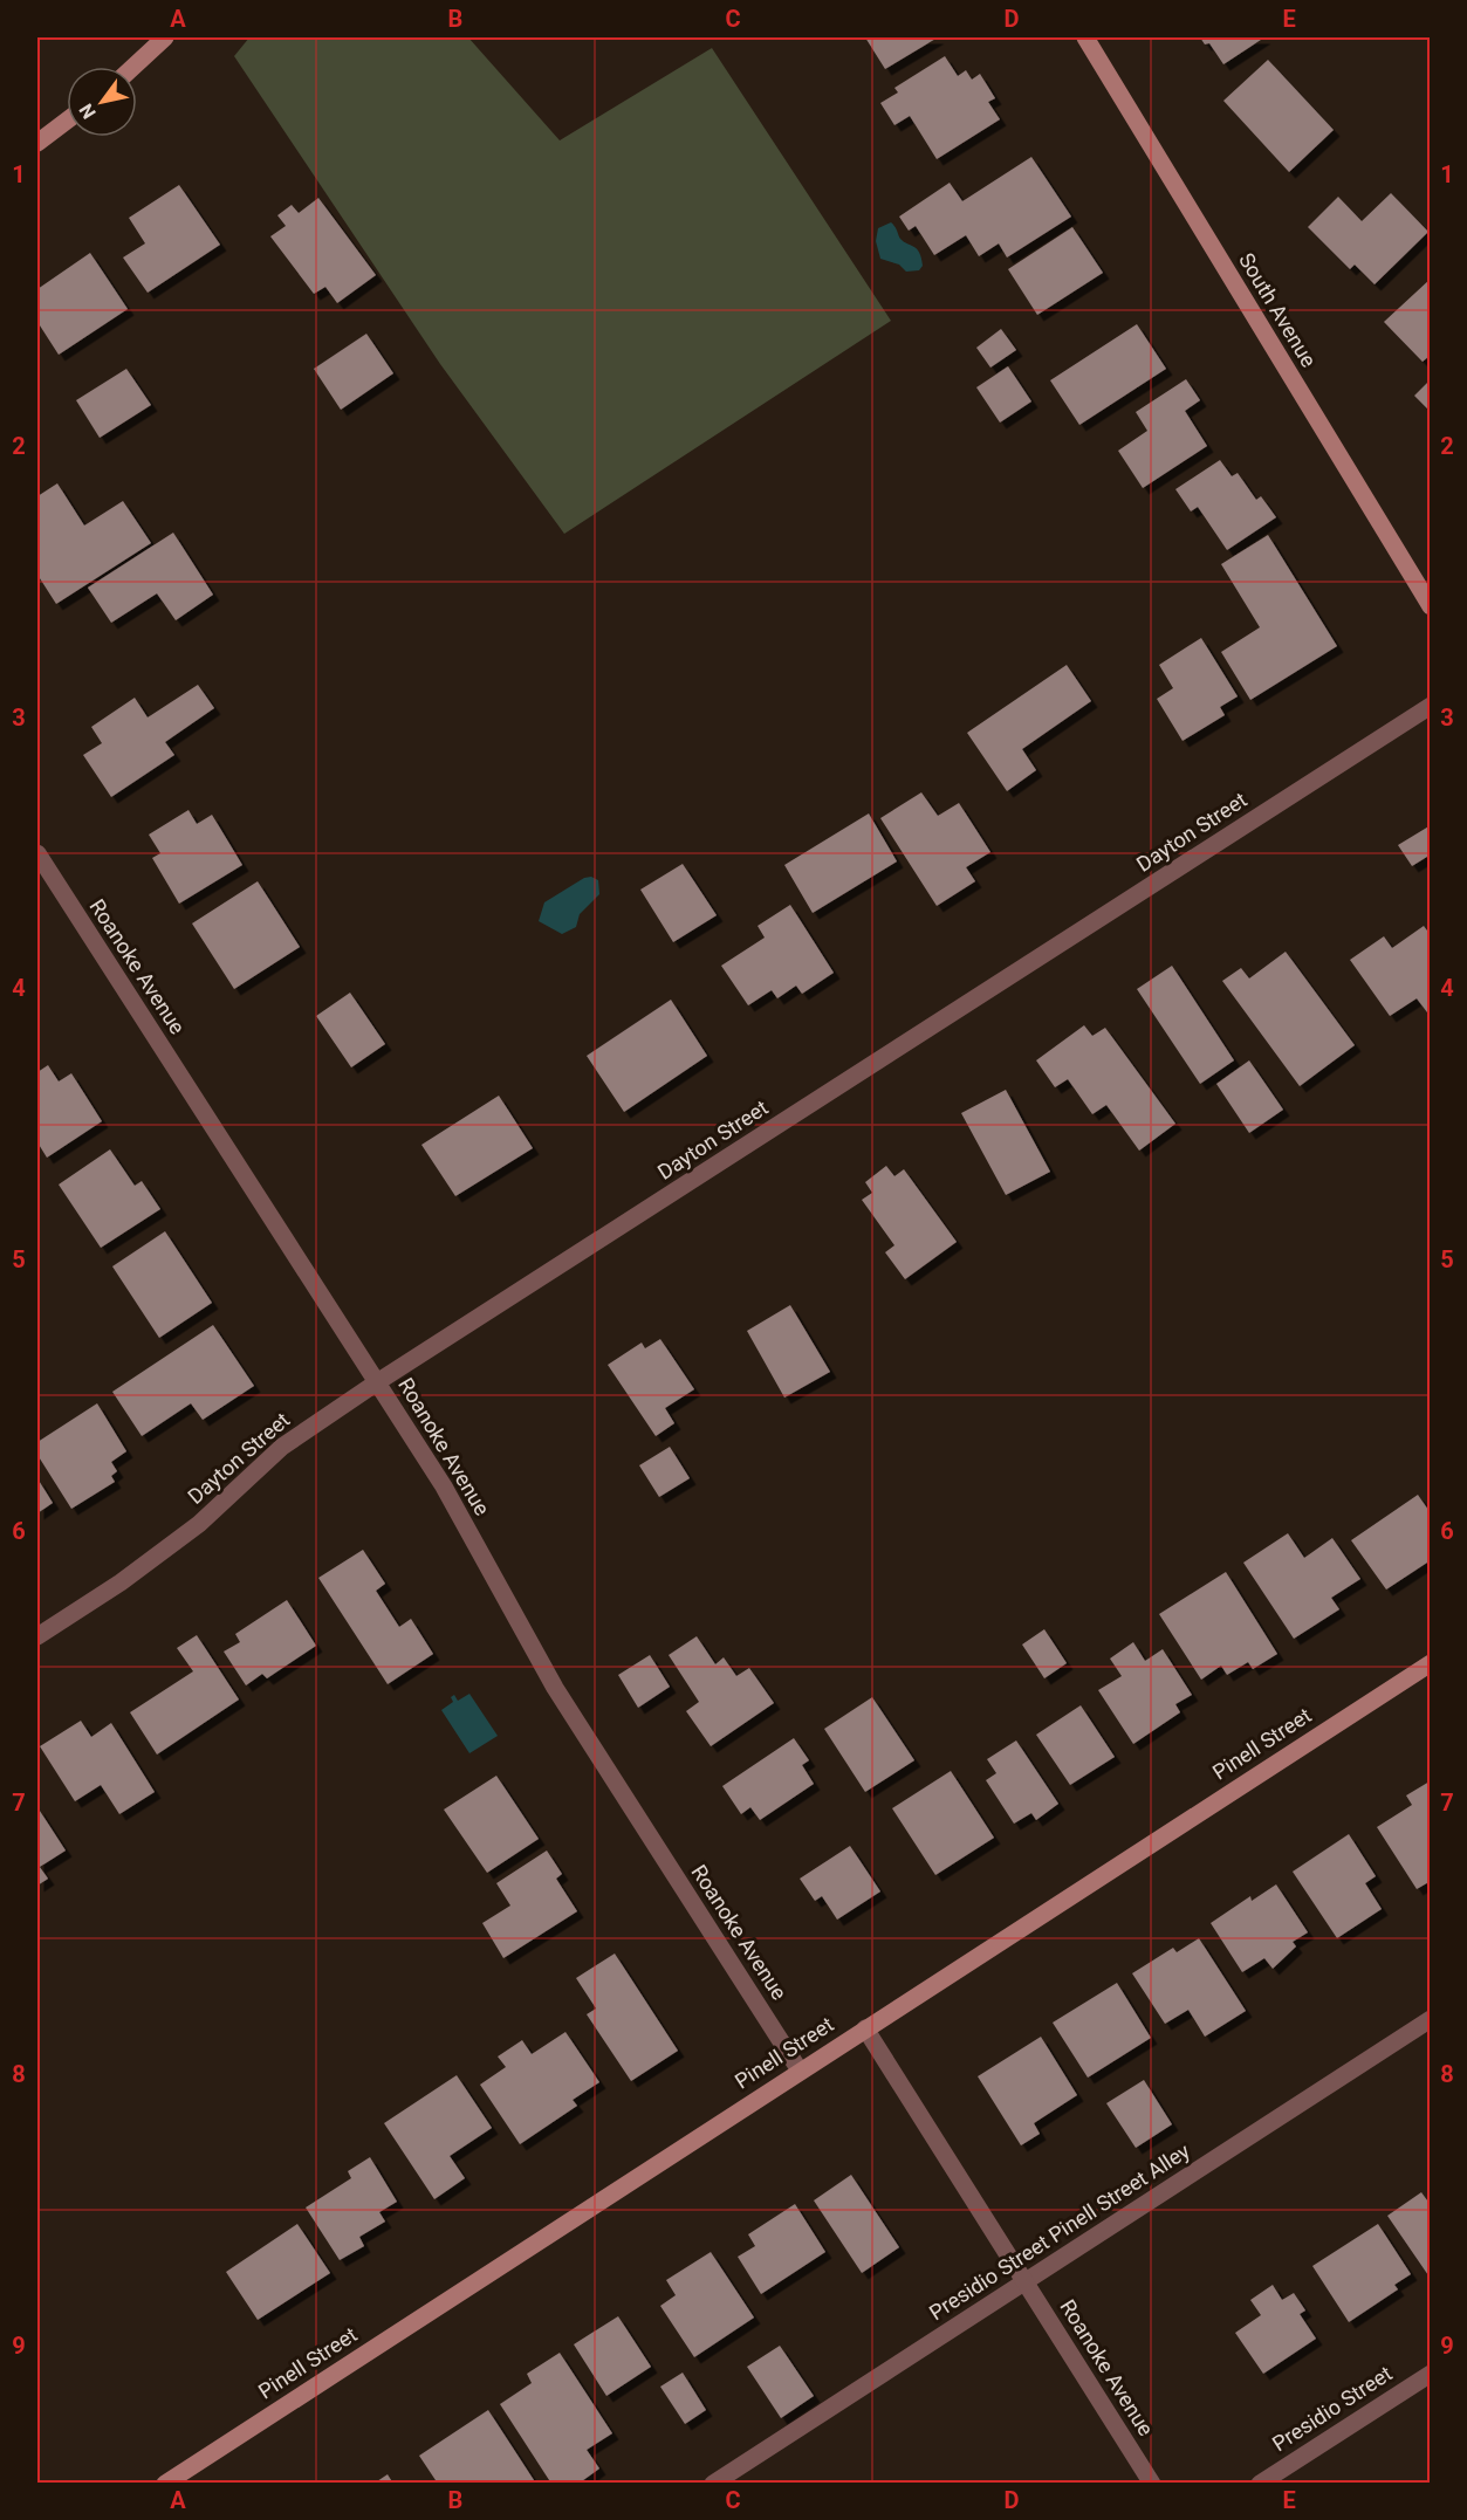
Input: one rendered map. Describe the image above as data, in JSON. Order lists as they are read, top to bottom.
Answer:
{
  "streets": {
    "street": [
      "South Avenue",
      "Dayton Street",
      "Roanoke Avenue",
      "Pinell Street",
      "Presidio Street Pinell Street Alley",
      "Presidio Street"
    ]
  },
  "crossings": [
    ["Dayton Street", "Roanoke Avenue"],
    ["Roanoke Avenue", "Pinell Street"],
    ["Roanoke Avenue", "Presidio Street Pinell Street Alley"]
  ],
  "north": "bottom left",
  "grid": {
    "columns": [
      "A",
      "B",
      "C",
      "D",
      "E"
    ],
    "rows": [
      "1",
      "2",
      "3",
      "4",
      "5",
      "6",
      "7",
      "8",
      "9"
    ]
  }
}
